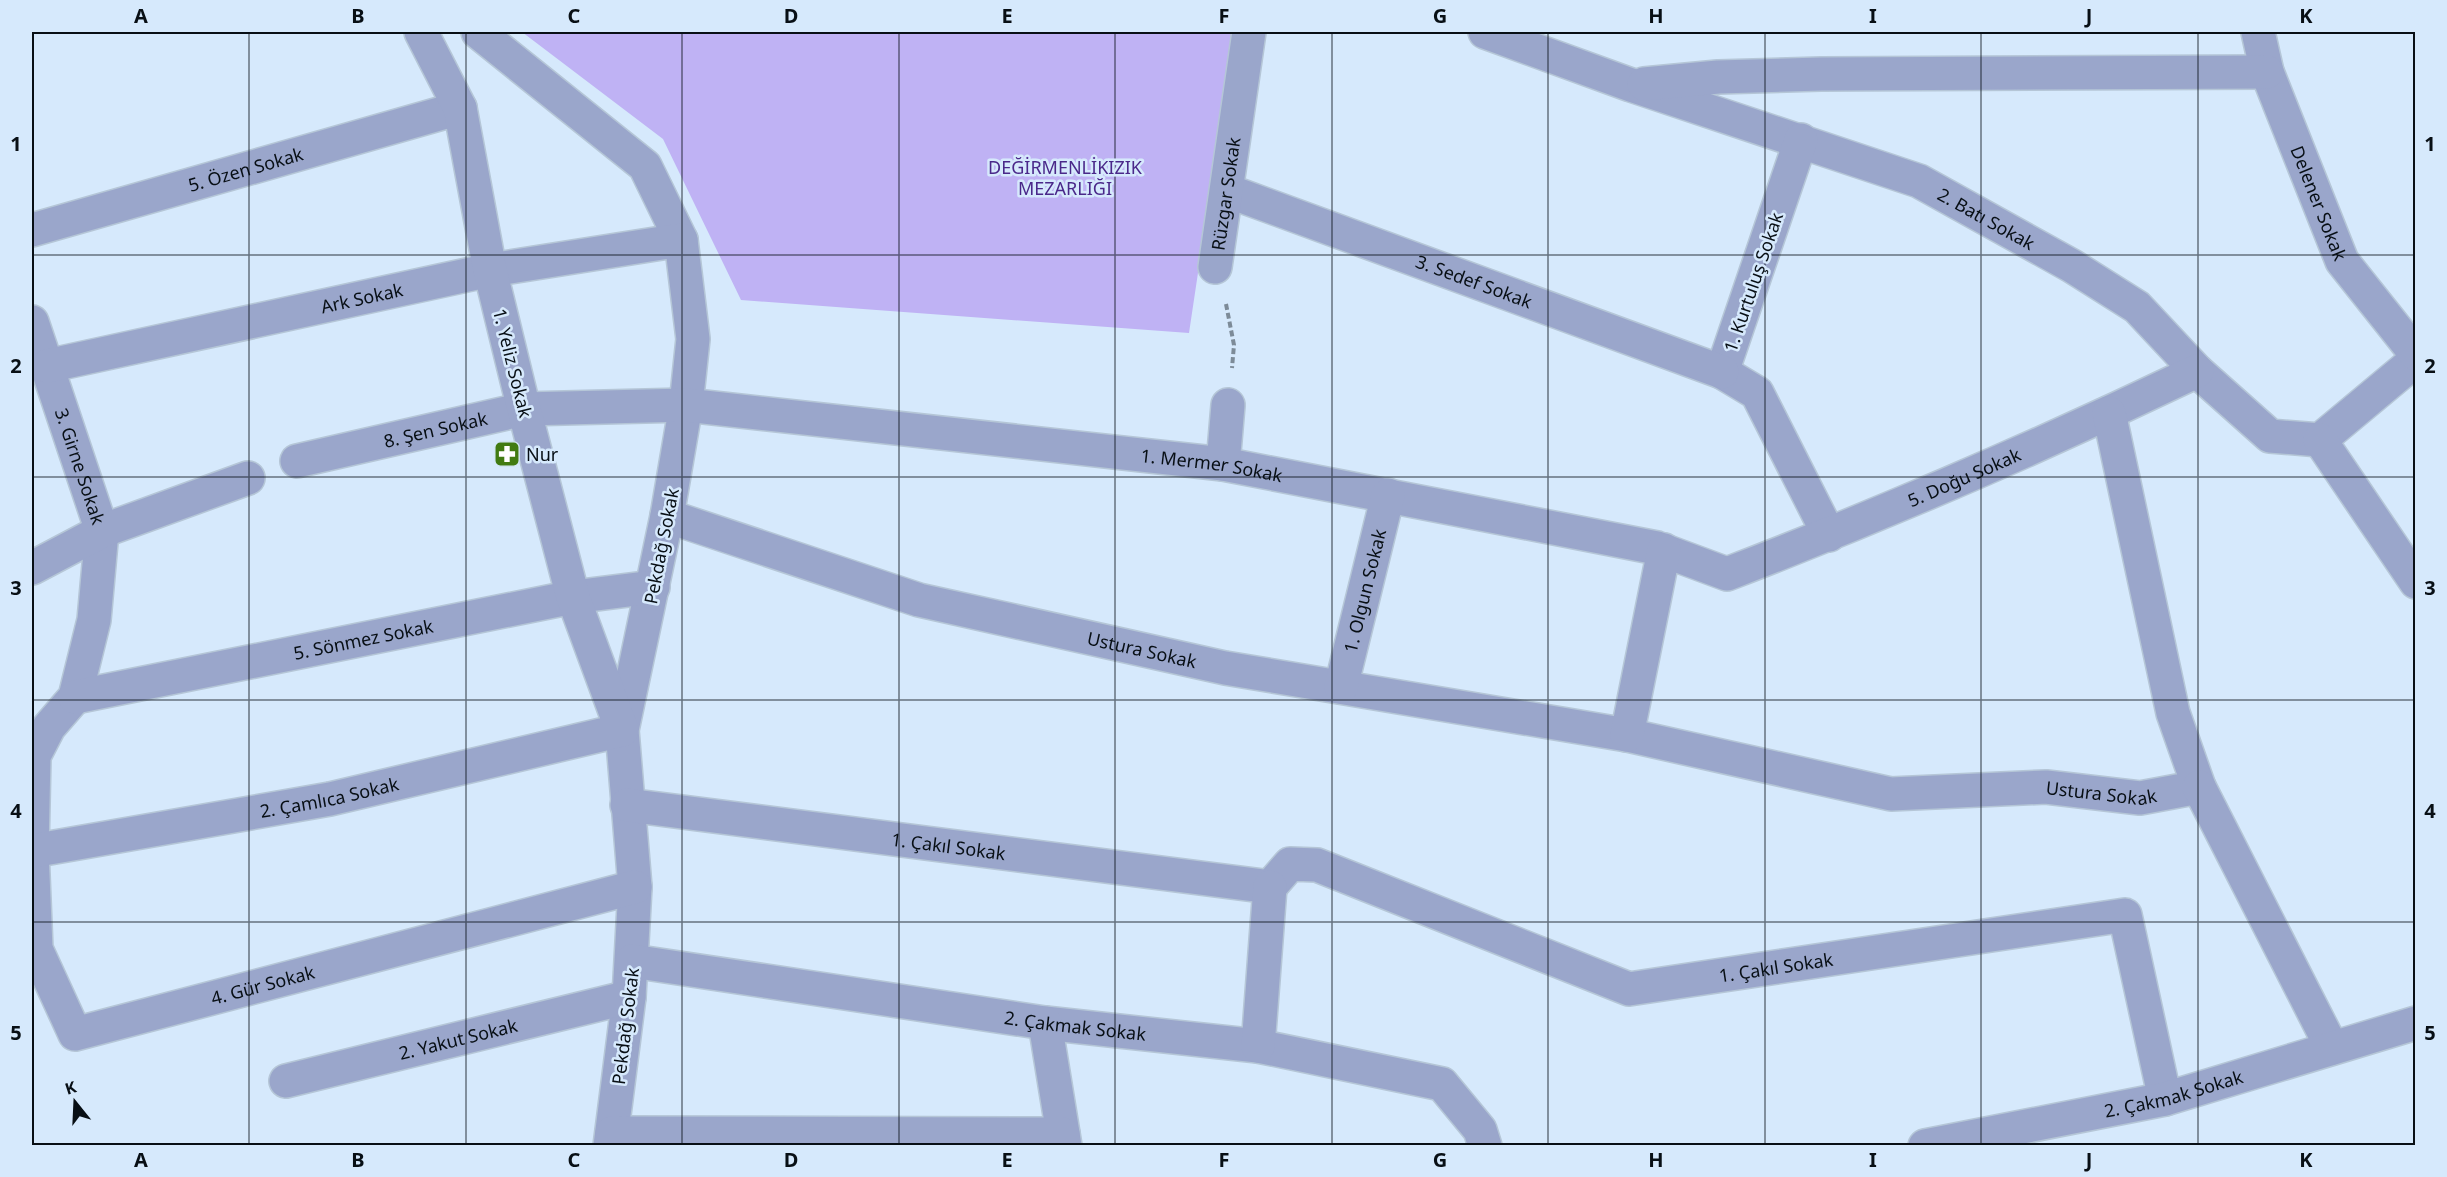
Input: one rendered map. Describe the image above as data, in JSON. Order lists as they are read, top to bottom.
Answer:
{
  "streets": {
    "street": [
      "5. Özen Sokak",
      "Rüzgar Sokak",
      "Delener Sokak",
      "2. Batı Sokak",
      "3. Sedef Sokak",
      "1. Kurtuluş Sokak",
      "Ark Sokak",
      "1. Yeliz Sokak",
      "8. Şen Sokak",
      "1. Mermer Sokak",
      "3. Girne Sokak",
      "5. Doğu Sokak",
      "Pekdağ Sokak",
      "1. Olgun Sokak",
      "5. Sönmez Sokak",
      "Ustura Sokak",
      "2. Çamlıca Sokak",
      "1. Çakıl Sokak",
      "4. Gür Sokak",
      "2. Çakmak Sokak",
      "2. Yakut Sokak"
    ]
  },
  "crossings": [
    ["5. Özen Sokak", "1. Yeliz Sokak"],
    ["Rüzgar Sokak", "3. Sedef Sokak"],
    ["2. Batı Sokak", "1. Kurtuluş Sokak"],
    ["2. Batı Sokak", "5. Doğu Sokak"],
    ["3. Sedef Sokak", "1. Kurtuluş Sokak"],
    ["1. Kurtuluş Sokak", "5. Doğu Sokak"],
    ["Ark Sokak", "1. Yeliz Sokak"],
    ["Ark Sokak", "3. Girne Sokak"],
    ["Ark Sokak", "Pekdağ Sokak"],
    ["1. Yeliz Sokak", "8. Şen Sokak"],
    ["1. Yeliz Sokak", "Pekdağ Sokak"],
    ["1. Yeliz Sokak", "5. Sönmez Sokak"],
    ["1. Yeliz Sokak", "2. Çamlıca Sokak"],
    ["8. Şen Sokak", "1. Mermer Sokak"],
    ["8. Şen Sokak", "Pekdağ Sokak"],
    ["1. Mermer Sokak", "5. Doğu Sokak"],
    ["1. Mermer Sokak", "Pekdağ Sokak"],
    ["1. Mermer Sokak", "1. Olgun Sokak"],
    ["3. Girne Sokak", "5. Sönmez Sokak"],
    ["3. Girne Sokak", "2. Çamlıca Sokak"],
    ["3. Girne Sokak", "4. Gür Sokak"],
    ["Pekdağ Sokak", "5. Sönmez Sokak"],
    ["Pekdağ Sokak", "Ustura Sokak"],
    ["Pekdağ Sokak", "2. Çamlıca Sokak"],
    ["Pekdağ Sokak", "1. Çakıl Sokak"],
    ["Pekdağ Sokak", "4. Gür Sokak"],
    ["Pekdağ Sokak", "2. Çakmak Sokak"],
    ["Pekdağ Sokak", "2. Yakut Sokak"],
    ["1. Olgun Sokak", "Ustura Sokak"],
    ["2. Çamlıca Sokak", "4. Gür Sokak"],
    ["1. Çakıl Sokak", "2. Çakmak Sokak"]
  ],
  "parks": ["DEĞİRMENLİKIZIK MEZARLIĞI"],
  "places": {
    "pharmacy": ["Nur"]
  },
  "north": "top",
  "grid": {
    "columns": [
      "A",
      "B",
      "C",
      "D",
      "E",
      "F",
      "G",
      "H",
      "I",
      "J",
      "K"
    ],
    "rows": [
      "1",
      "2",
      "3",
      "4",
      "5"
    ]
  }
}
